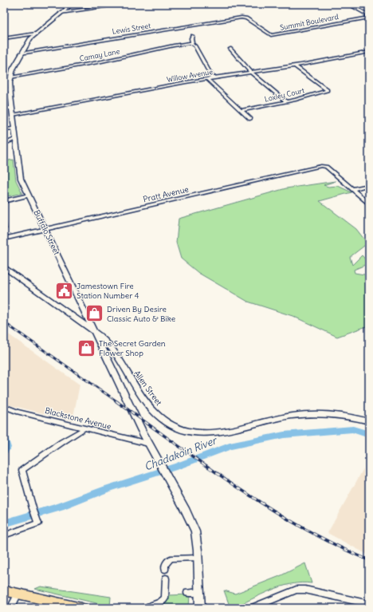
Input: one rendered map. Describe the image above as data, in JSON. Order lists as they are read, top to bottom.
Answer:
{
  "streets": {
    "street": [
      "Summit Boulevard",
      "Lewis Street",
      "Camay Lane",
      "Willow Avenue",
      "Loxley Court",
      "Pratt Avenue",
      "Buffalo Street",
      "Allen Street",
      "Blackstone Avenue"
    ]
  },
  "crossings": [
    ["Summit Boulevard", "Lewis Street"],
    ["Lewis Street", "Buffalo Street"],
    ["Camay Lane", "Buffalo Street"],
    ["Willow Avenue", "Loxley Court"],
    ["Willow Avenue", "Buffalo Street"],
    ["Pratt Avenue", "Buffalo Street"],
    ["Buffalo Street", "Allen Street"],
    ["Buffalo Street", "Blackstone Avenue"]
  ],
  "water": ["Chadakoin River"],
  "places": {
    "public building": ["Jamestown Fire Station Number 4"],
    "shop": ["Driven By Desire Classic Auto & Bike", "The Secret Garden Flower Shop"]
  }
}
